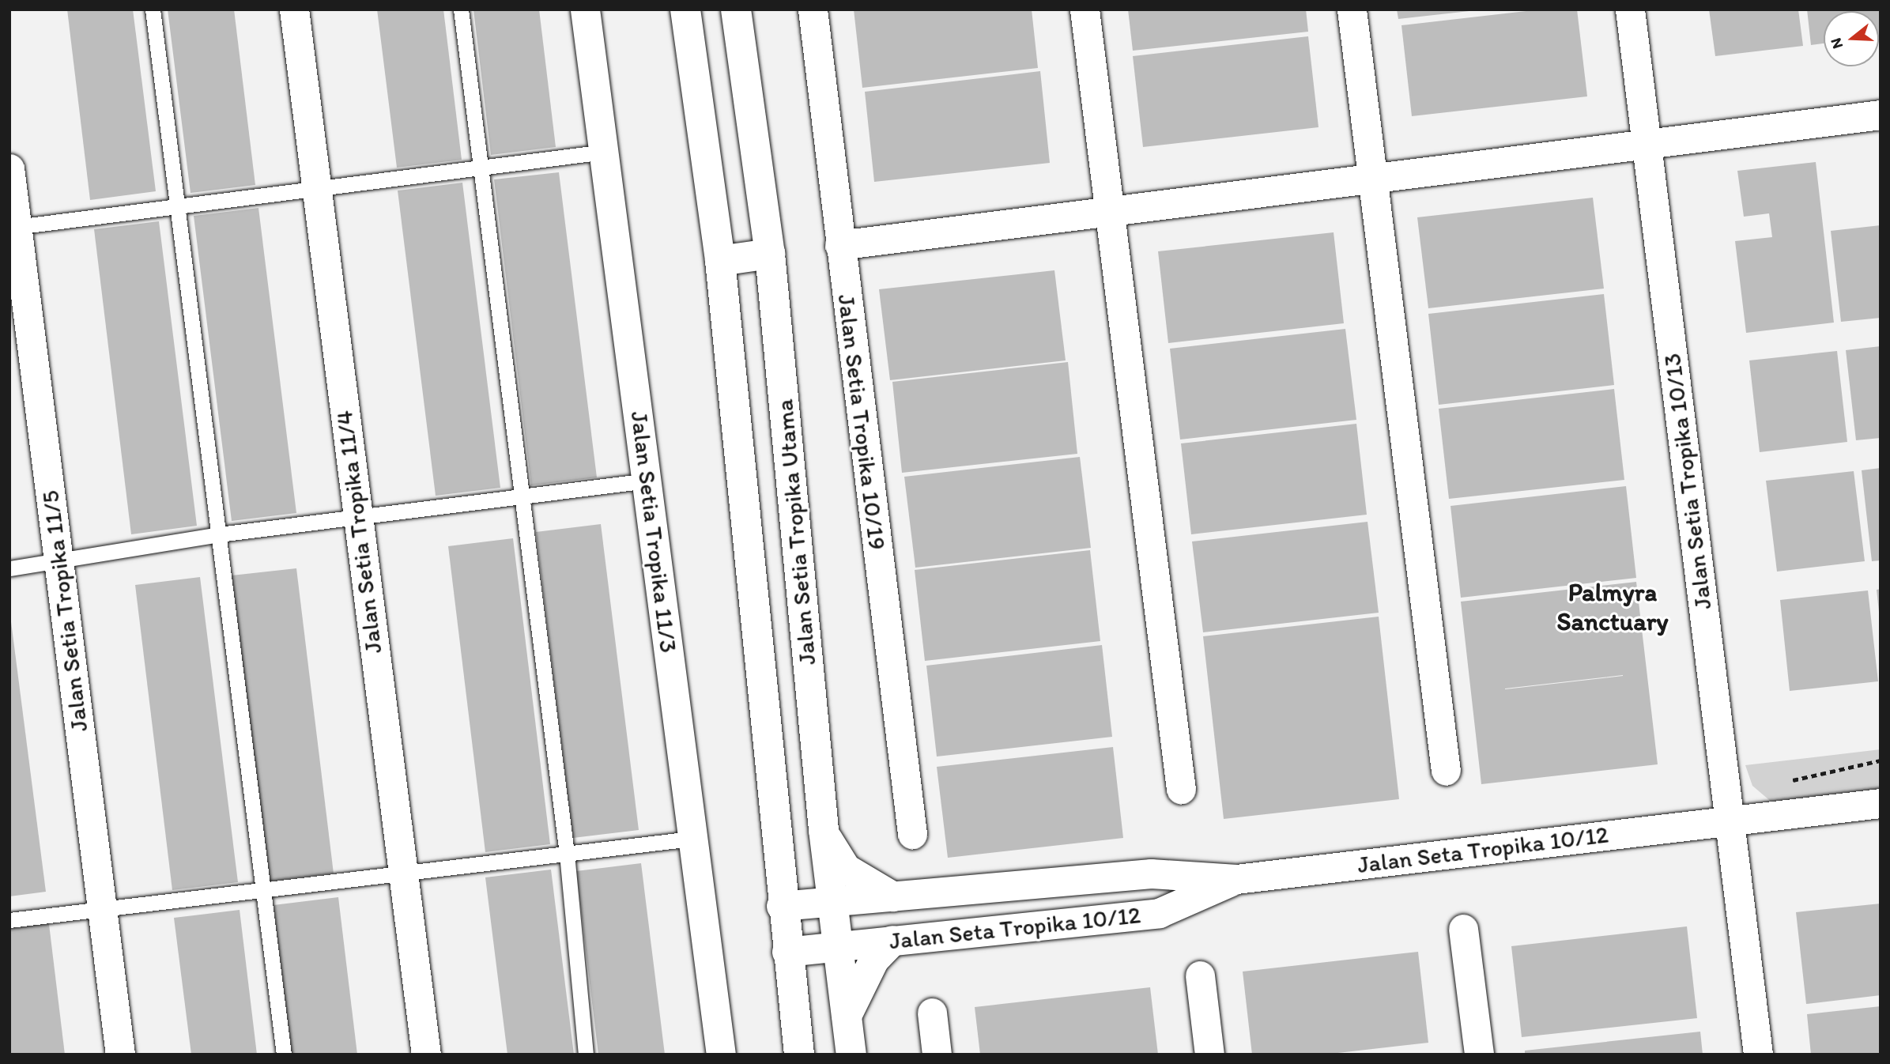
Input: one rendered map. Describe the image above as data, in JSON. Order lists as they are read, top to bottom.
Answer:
{
  "streets": {
    "main road": ["Jalan Setia Tropika Utama"],
    "street": [
      "Jalan Setia Tropika 10/19",
      "Jalan Setia Tropika 10/13",
      "Jalan Setia Tropika 11/4",
      "Jalan Setia Tropika 11/3",
      "Jalan Setia Tropika 11/5",
      "Jalan Seta Tropika 10/12"
    ]
  },
  "crossings": [
    ["Jalan Setia Tropika 10/13", "Jalan Seta Tropika 10/12"],
    ["Jalan Setia Tropika Utama", "Jalan Seta Tropika 10/12"]
  ],
  "districts": ["Palmyra Sanctuary"],
  "north": "left"
}
